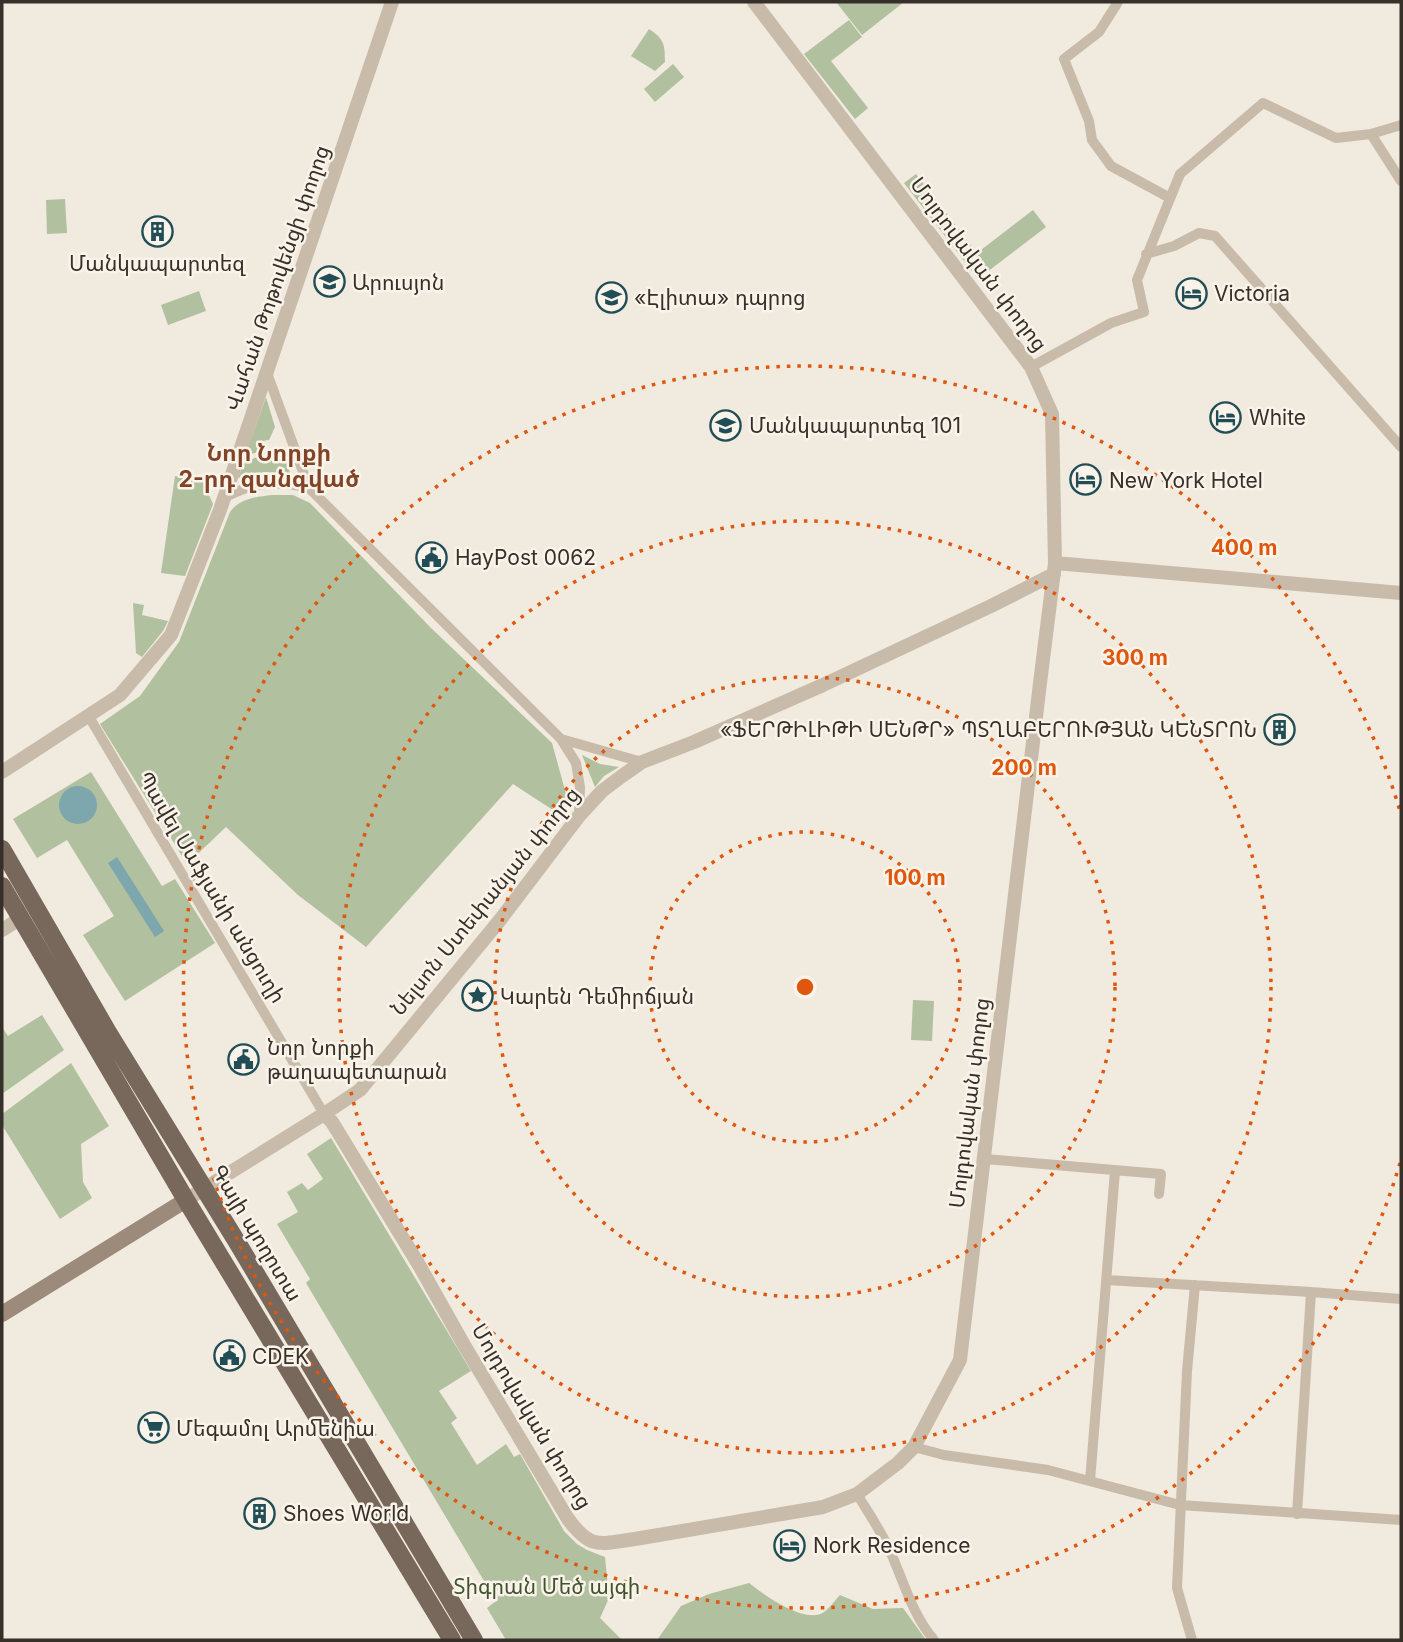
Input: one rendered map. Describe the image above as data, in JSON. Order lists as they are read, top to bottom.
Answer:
{
  "streets": {
    "main road": ["Գայի պողոտա"],
    "street": [
      "Մոլդովական փողոց",
      "Վահան Թոթովենցի փողոց",
      "Պավել Սաֆյանի անցուղի",
      "Նելսոն Ստեփանյան փողոց"
    ]
  },
  "crossings": [
    ["Մոլդովական փողոց", "Պավել Սաֆյանի անցուղի"],
    ["Մոլդովական փողոց", "Նելսոն Ստեփանյան փողոց"],
    ["Վահան Թոթովենցի փողոց", "Պավել Սաֆյանի անցուղի"],
    ["Պավել Սաֆյանի անցուղի", "Նելսոն Ստեփանյան փողոց"],
    ["Նելսոն Ստեփանյան փողոց", "Գայի պողոտա"]
  ],
  "districts": ["Նոր Նորքի 2-րդ զանգված"],
  "parks": ["Տիգրան Մեծ այգի"],
  "places": {
    "building": ["Մանկապարտեզ", "«ՖԵՐԹԻԼԻԹԻ ՍԵՆԹՐ» ՊՏՂԱԲԵՐՈՒԹՅԱՆ ԿԵՆՏՐՈՆ", "Shoes World"],
    "school or university": ["Արուսյոն", "«Էլիտա» դպրոց", "Մանկապարտեզ 101"],
    "hotel": [
      "Victoria",
      "White",
      "New York Hotel",
      "Nork Residence"
    ],
    "public building": ["HayPost 0062", "Նոր Նորքի թաղապետարան", "CDEK"],
    "place": ["Կարեն Դեմիրճյան"],
    "supermarket": ["Մեգամոլ Արմենիա"]
  },
  "rings": [
    "400 m",
    "300 m",
    "200 m",
    "100 m"
  ]
}
